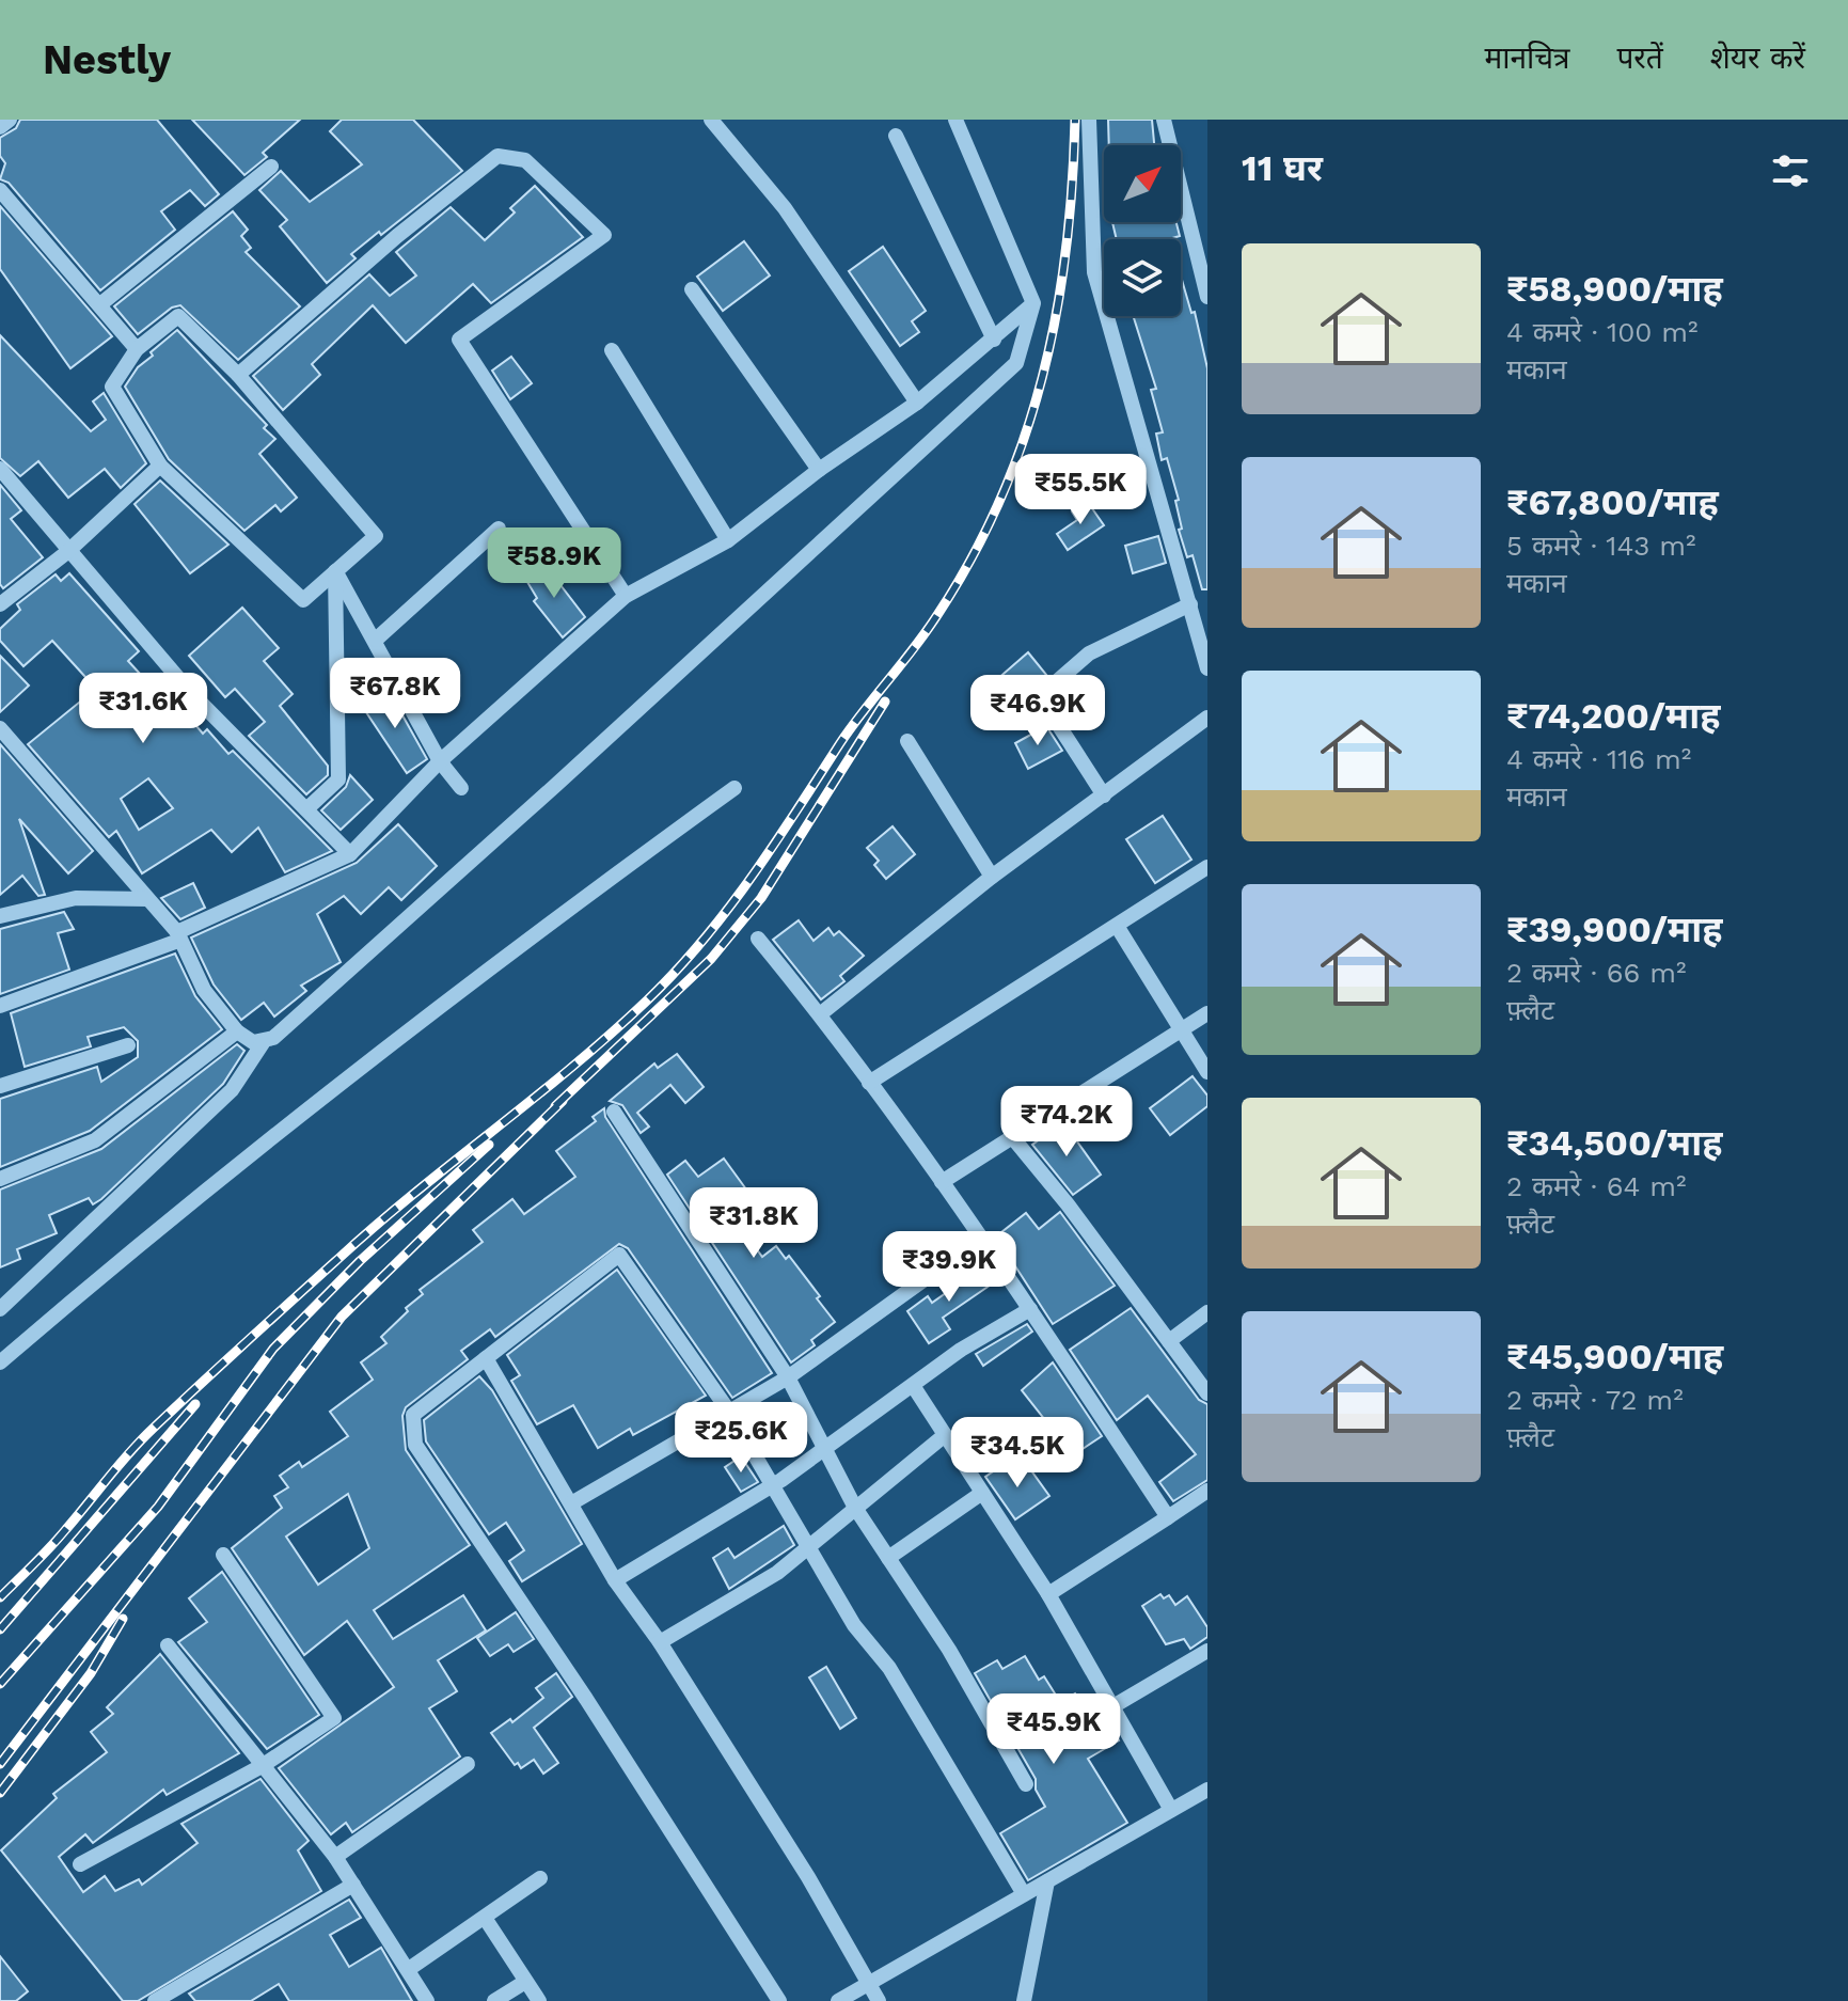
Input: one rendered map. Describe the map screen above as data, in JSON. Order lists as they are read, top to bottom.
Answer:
{
  "north": "top right",
  "page": {
    "header": "Nestly",
    "nav": ["मानचित्र", "परतें", "शेयर करें"],
    "heading": "11 घर",
    "list": [
      {
        "name": "₹58,900/माह",
        "note": "4 कमरे · 100 m² · मकान"
      },
      {
        "name": "₹67,800/माह",
        "note": "5 कमरे · 143 m² · मकान"
      },
      {
        "name": "₹74,200/माह",
        "note": "4 कमरे · 116 m² · मकान"
      },
      {
        "name": "₹39,900/माह",
        "note": "2 कमरे · 66 m² · फ़्लैट"
      },
      {
        "name": "₹34,500/माह",
        "note": "2 कमरे · 64 m² · फ़्लैट"
      },
      {
        "name": "₹45,900/माह",
        "note": "2 कमरे · 72 m² · फ़्लैट"
      }
    ],
    "price": [
      "₹55.5K",
      "₹58.9K",
      "₹67.8K",
      "₹31.6K",
      "₹46.9K",
      "₹74.2K",
      "₹31.8K",
      "₹39.9K",
      "₹25.6K",
      "₹34.5K",
      "₹45.9K"
    ]
  }
}
